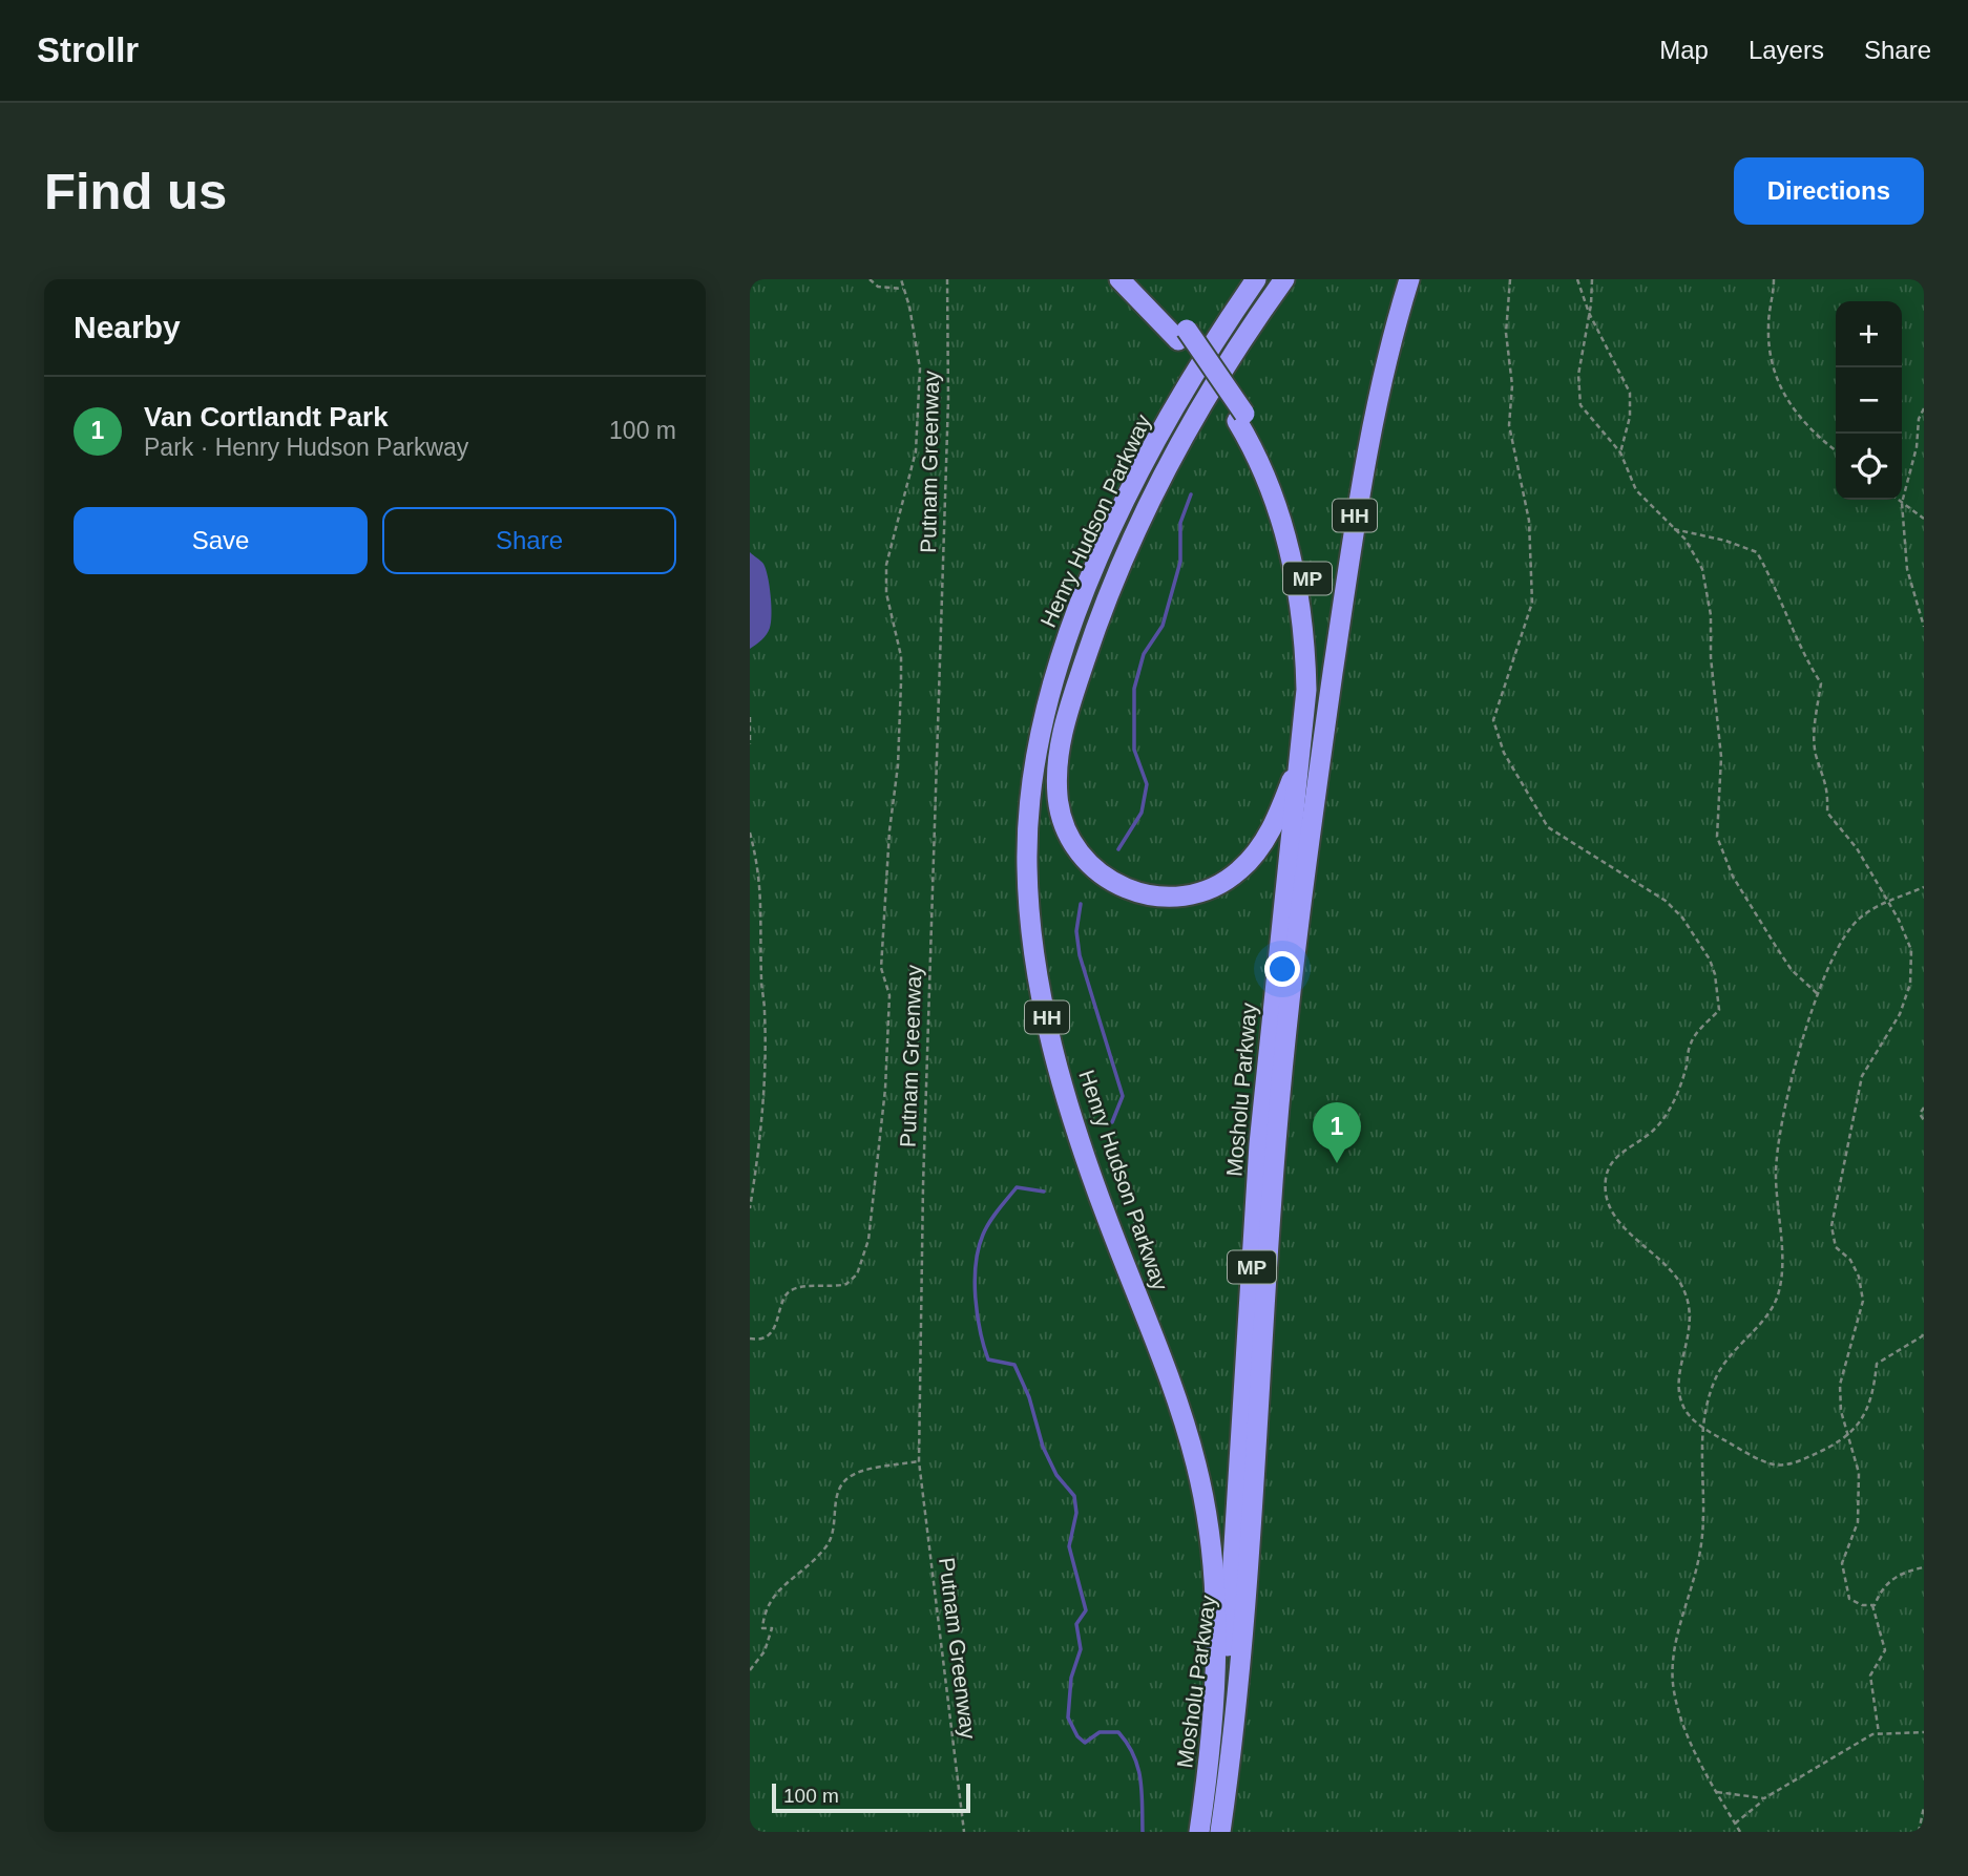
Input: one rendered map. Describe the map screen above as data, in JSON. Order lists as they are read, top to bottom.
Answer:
{
  "streets": {
    "highway": [
      "HH",
      "Henry Hudson Parkway",
      "MP",
      "Mosholu Parkway"
    ],
    "path": ["Putnam Greenway"]
  },
  "crossings": [
    ["HH", "Mosholu Parkway"],
    ["Henry Hudson Parkway", "Mosholu Parkway"]
  ],
  "scale_bar": "100 m",
  "page": {
    "header": "Strollr",
    "nav": ["Map", "Layers", "Share"],
    "buttons": [
      "Directions",
      ["Save", "Share"]
    ],
    "title": "Find us",
    "heading": "Nearby",
    "map_buttons": ["+", "−"],
    "list": [
      {
        "mark": "1",
        "name": "Van Cortlandt Park",
        "note": "Park · Henry Hudson Parkway",
        "value": "100 m"
      }
    ],
    "pins": "1",
    "scale": "100 m"
  }
}
